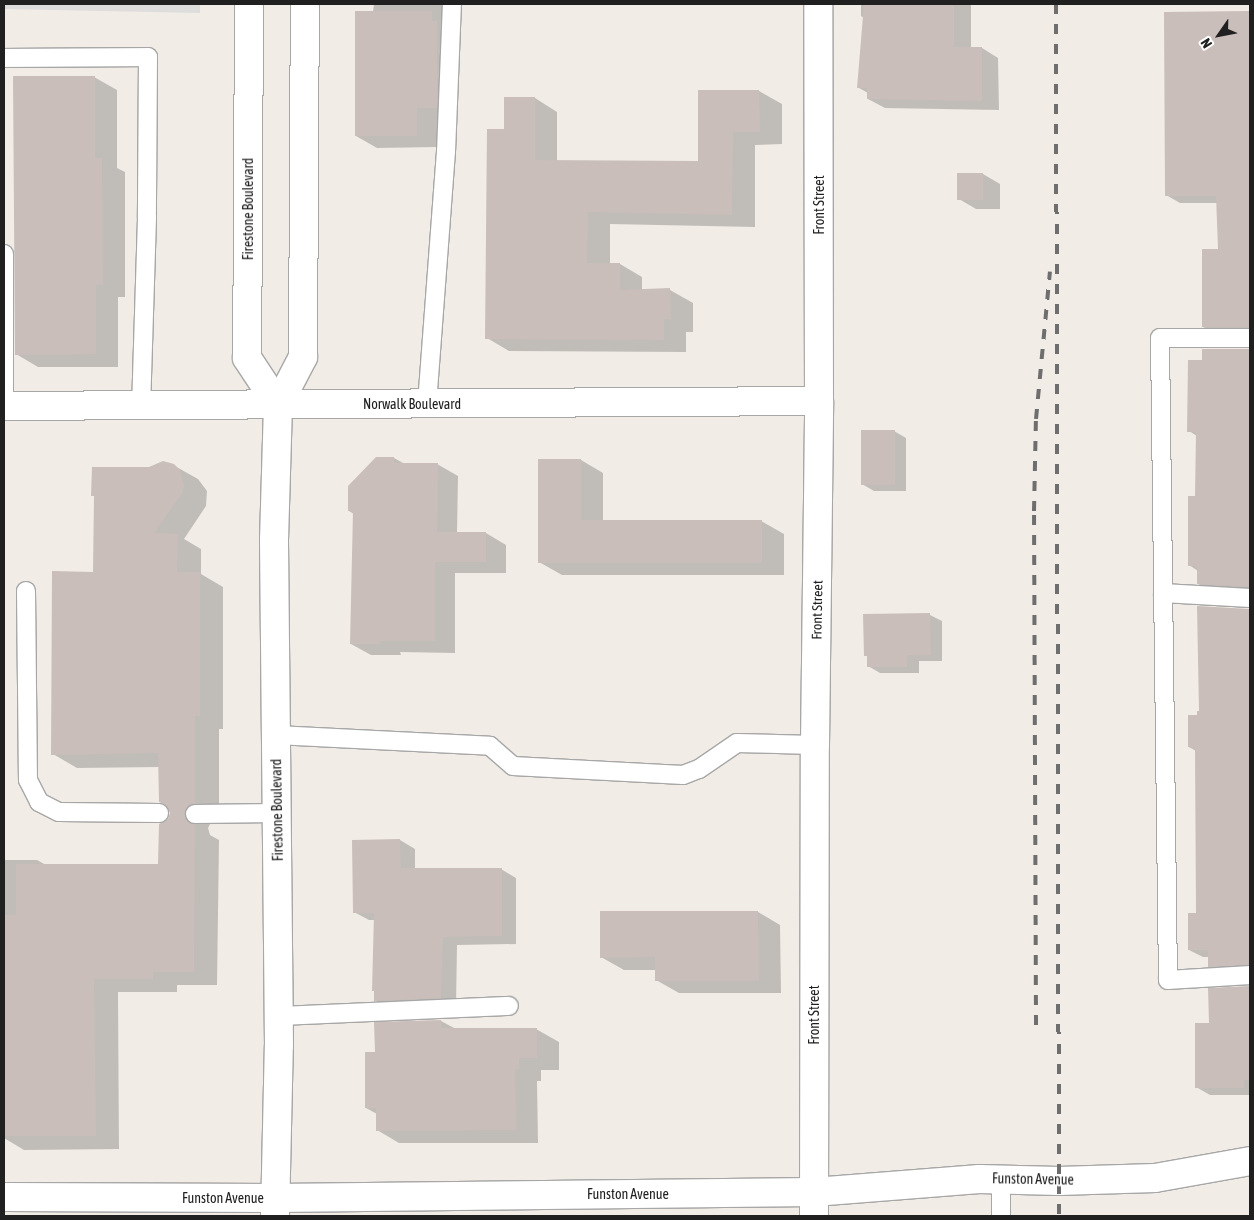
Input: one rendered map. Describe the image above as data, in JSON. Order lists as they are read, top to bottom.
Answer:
{
  "streets": {
    "street": [
      "Front Street",
      "Firestone Boulevard",
      "Norwalk Boulevard",
      "Funston Avenue"
    ]
  },
  "crossings": [
    ["Front Street", "Norwalk Boulevard"],
    ["Front Street", "Funston Avenue"],
    ["Firestone Boulevard", "Norwalk Boulevard"],
    ["Firestone Boulevard", "Funston Avenue"]
  ],
  "north": "bottom left"
}
